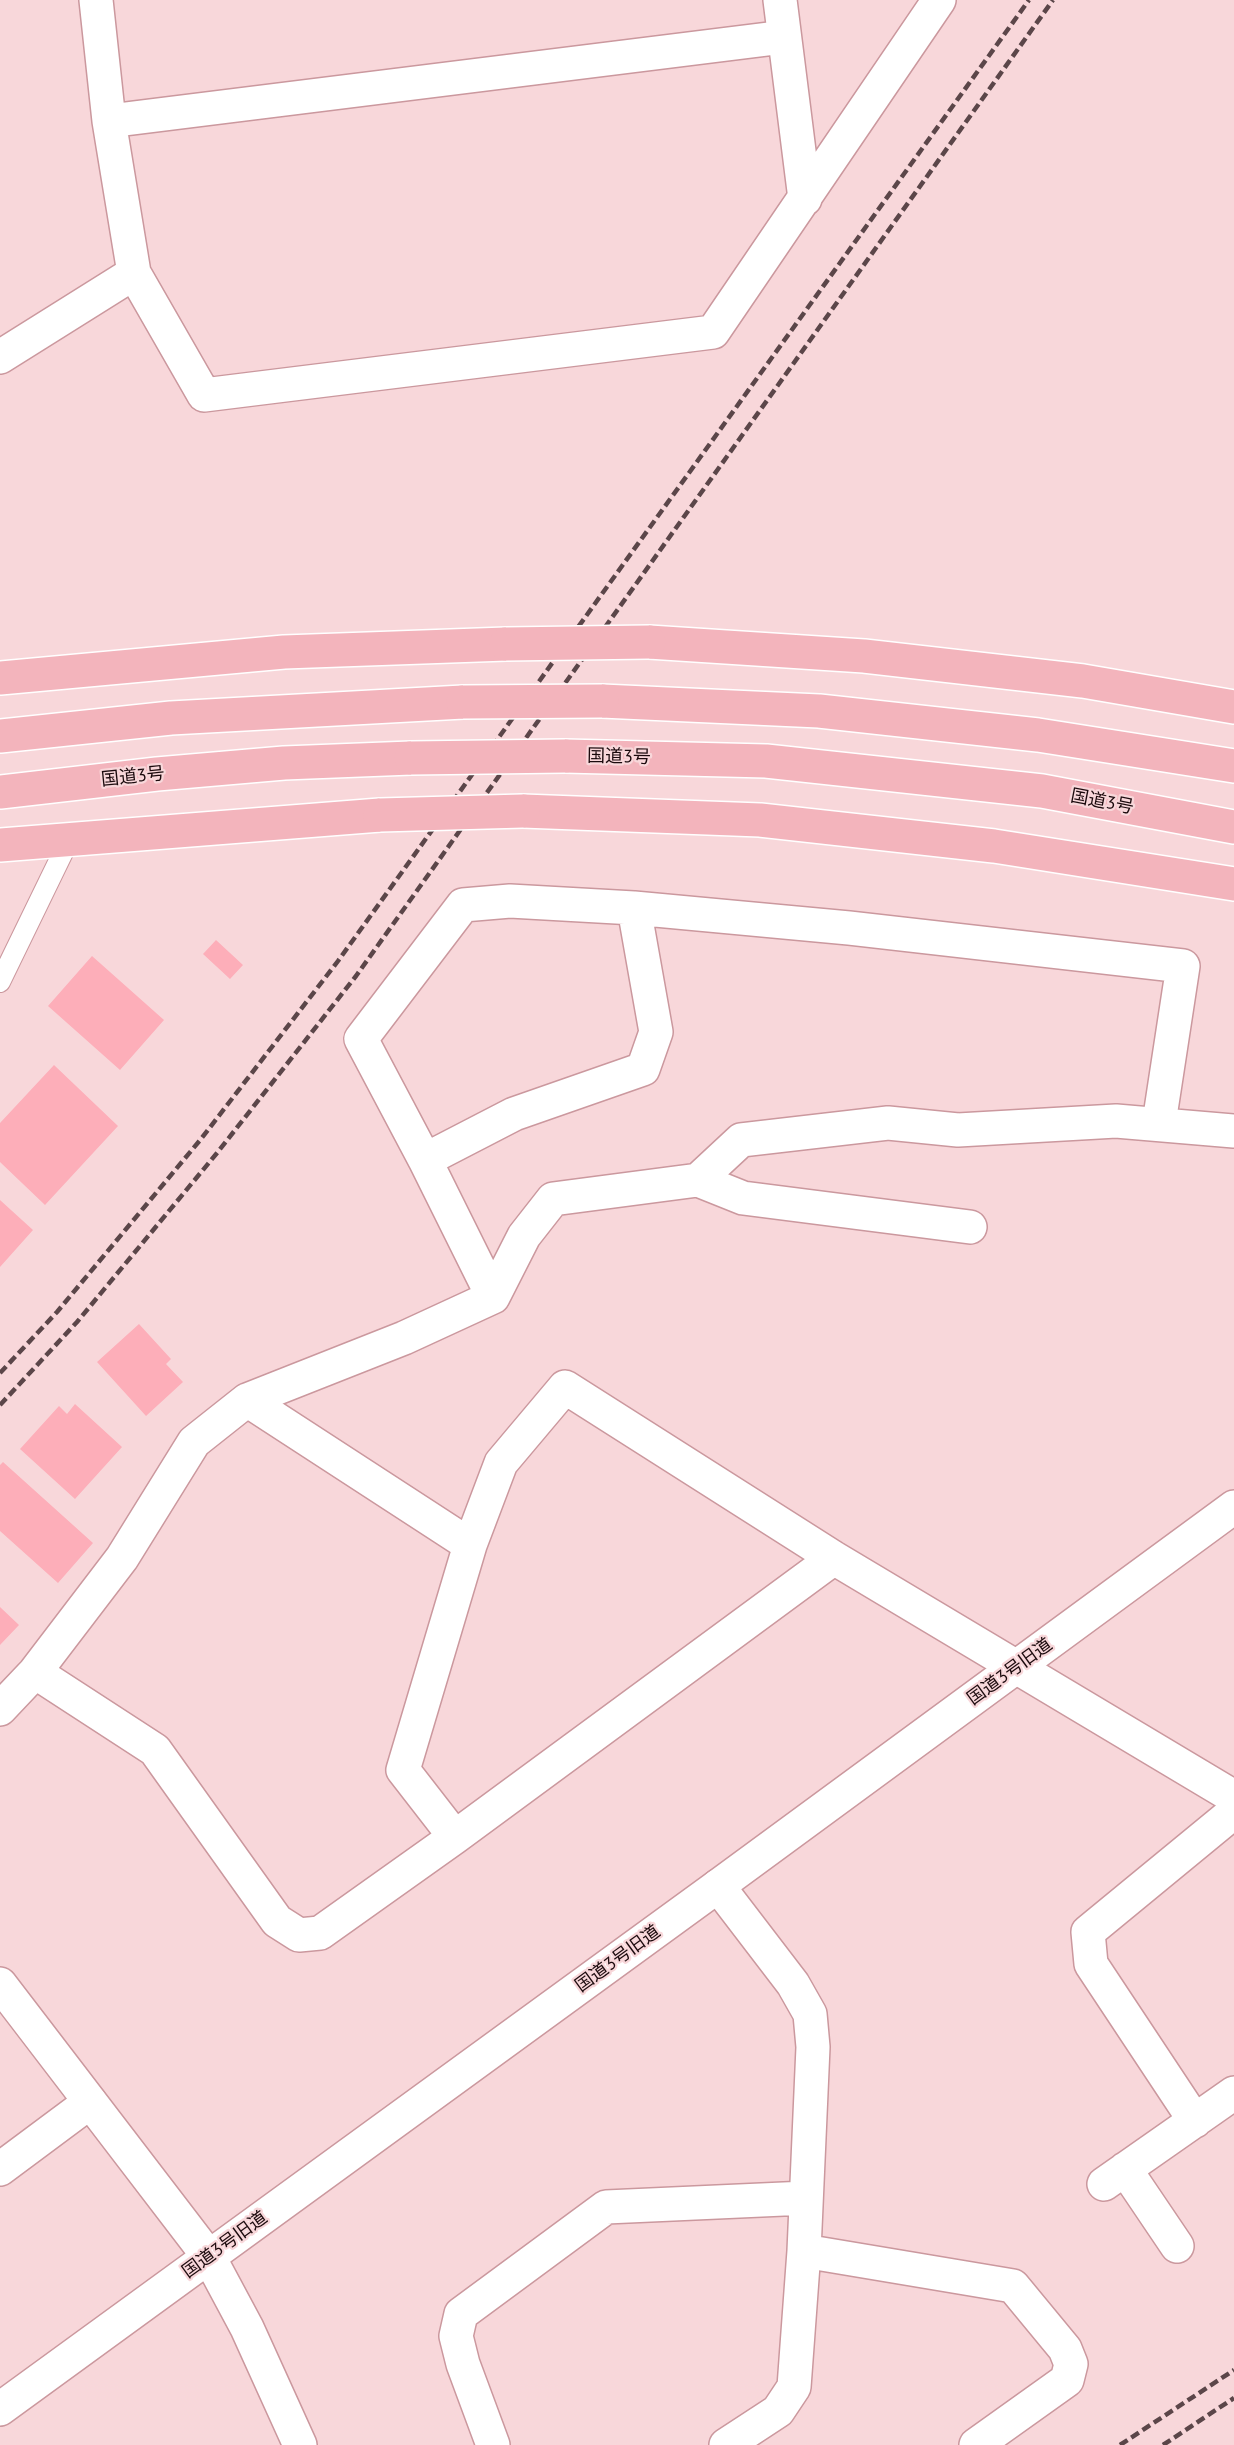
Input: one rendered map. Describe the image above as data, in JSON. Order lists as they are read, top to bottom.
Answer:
{
  "streets": {
    "highway": ["国道3号"],
    "street": ["国道3号旧道"]
  }
}
